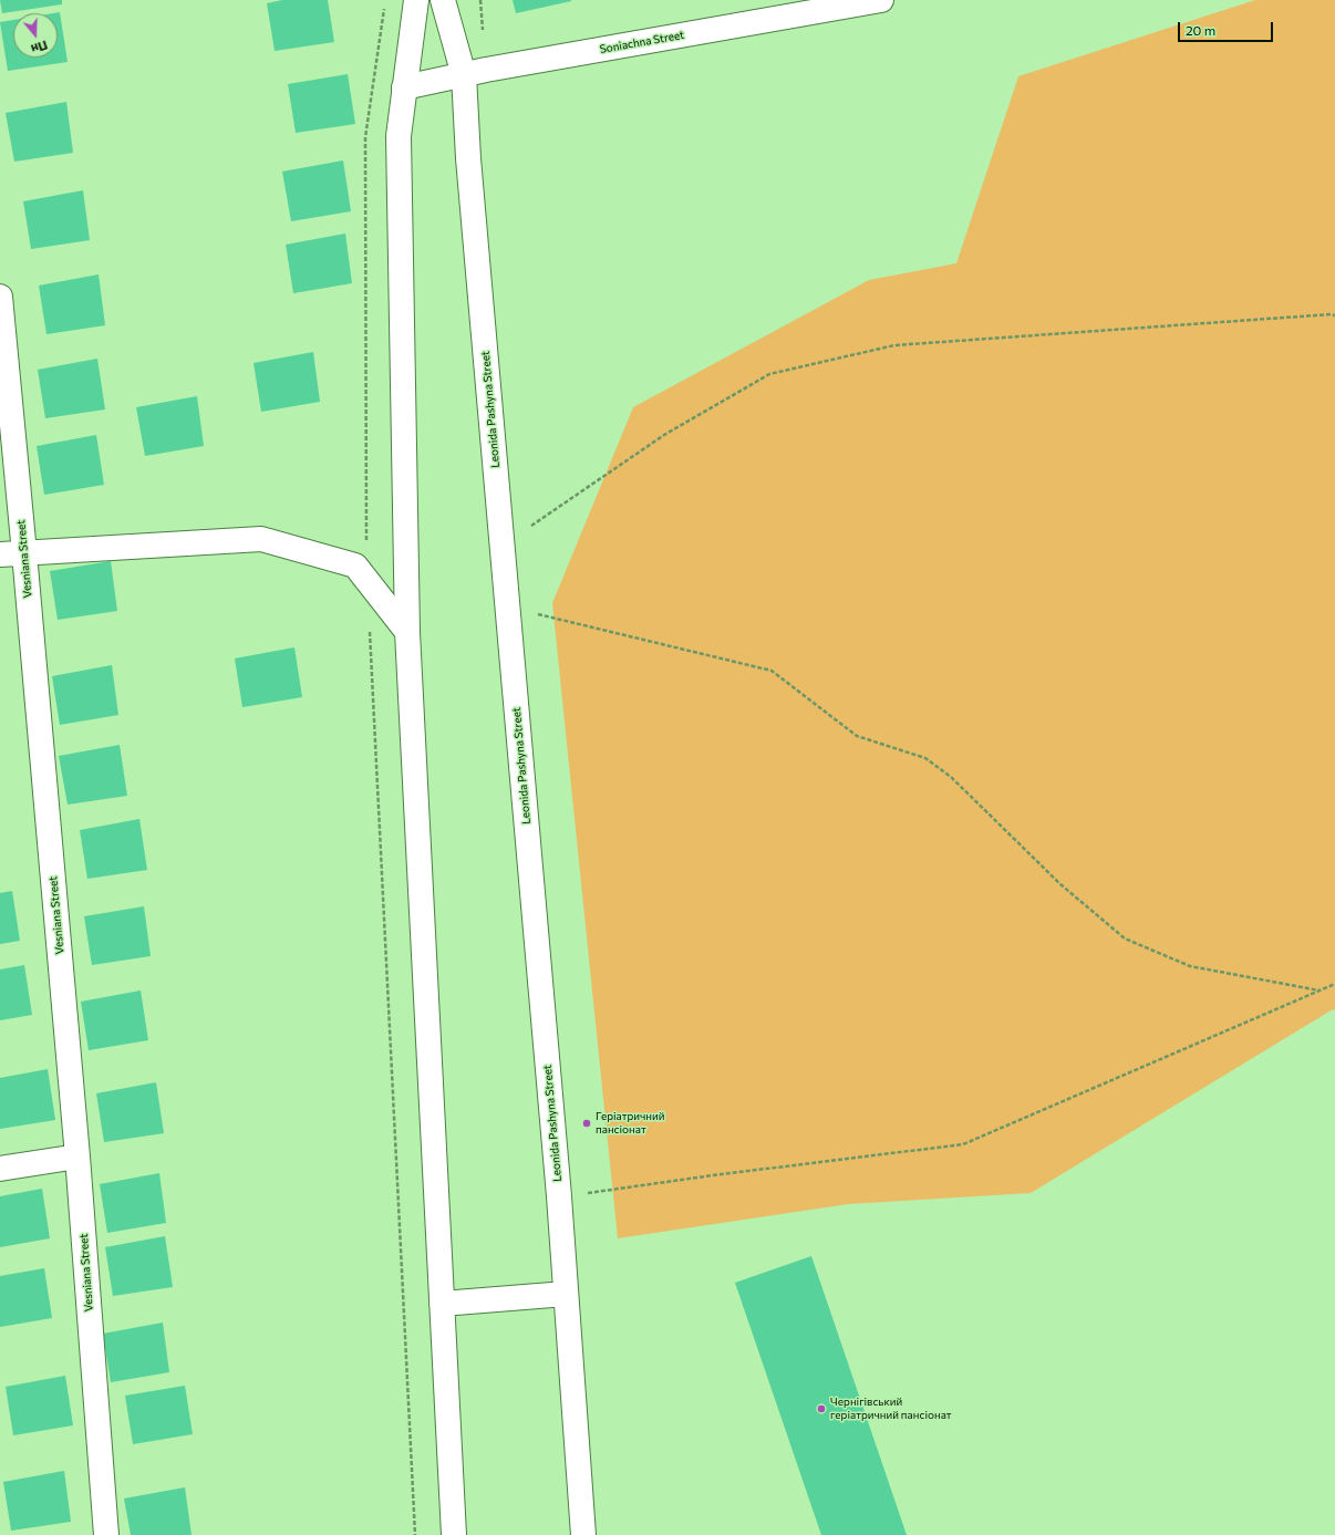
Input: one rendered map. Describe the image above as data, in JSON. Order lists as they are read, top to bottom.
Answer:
{
  "streets": {
    "main road": ["Soniachna Street", "Leonida Pashyna Street", "Vesniana Street"]
  },
  "crossings": [
    ["Soniachna Street", "Leonida Pashyna Street"]
  ],
  "places": ["Геріатричний пансіонат", "Чернігівський геріатричний пансіонат"],
  "scale_bar": "20 m",
  "north": "bottom"
}
